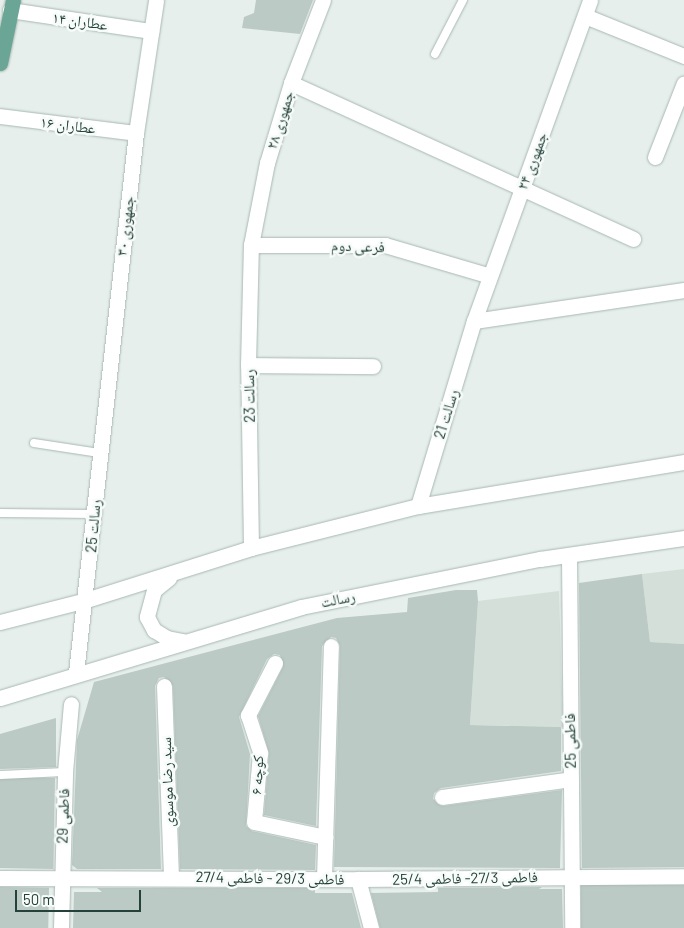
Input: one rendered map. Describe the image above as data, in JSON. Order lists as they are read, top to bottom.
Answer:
{
  "streets": {
    "street": [
      "عطاران ۱۴",
      "جمهوری ۲۸",
      "عطاران ۱۶",
      "جمهوری ۲۴",
      "جمهوری ۳۰",
      "فرعی دوم",
      "رسالت 23",
      "رسالت 21",
      "رسالت 25",
      "رسالت",
      "فاطمی 25",
      "کوچه ۶",
      "سید رضا موسوی",
      "فاطمی 29",
      "فاطمی 29/3 - فاطمی 27/4",
      "فاطمی 27/3- فاطمی 25/4"
    ]
  },
  "crossings": [
    ["عطاران ۱۴", "جمهوری ۳۰"],
    ["جمهوری ۲۸", "فرعی دوم"],
    ["جمهوری ۲۸", "رسالت 23"],
    ["عطاران ۱۶", "جمهوری ۳۰"],
    ["جمهوری ۲۴", "فرعی دوم"],
    ["جمهوری ۲۴", "رسالت 21"],
    ["جمهوری ۳۰", "رسالت 25"],
    ["فرعی دوم", "رسالت 23"],
    ["رسالت 25", "رسالت"],
    ["رسالت", "فاطمی 25"],
    ["فاطمی 25", "فاطمی 27/3- فاطمی 25/4"],
    ["سید رضا موسوی", "فاطمی 29/3 - فاطمی 27/4"],
    ["فاطمی 29", "فاطمی 29/3 - فاطمی 27/4"],
    ["فاطمی 29/3 - فاطمی 27/4", "فاطمی 27/3- فاطمی 25/4"]
  ],
  "scale_bar": "50 m"
}
